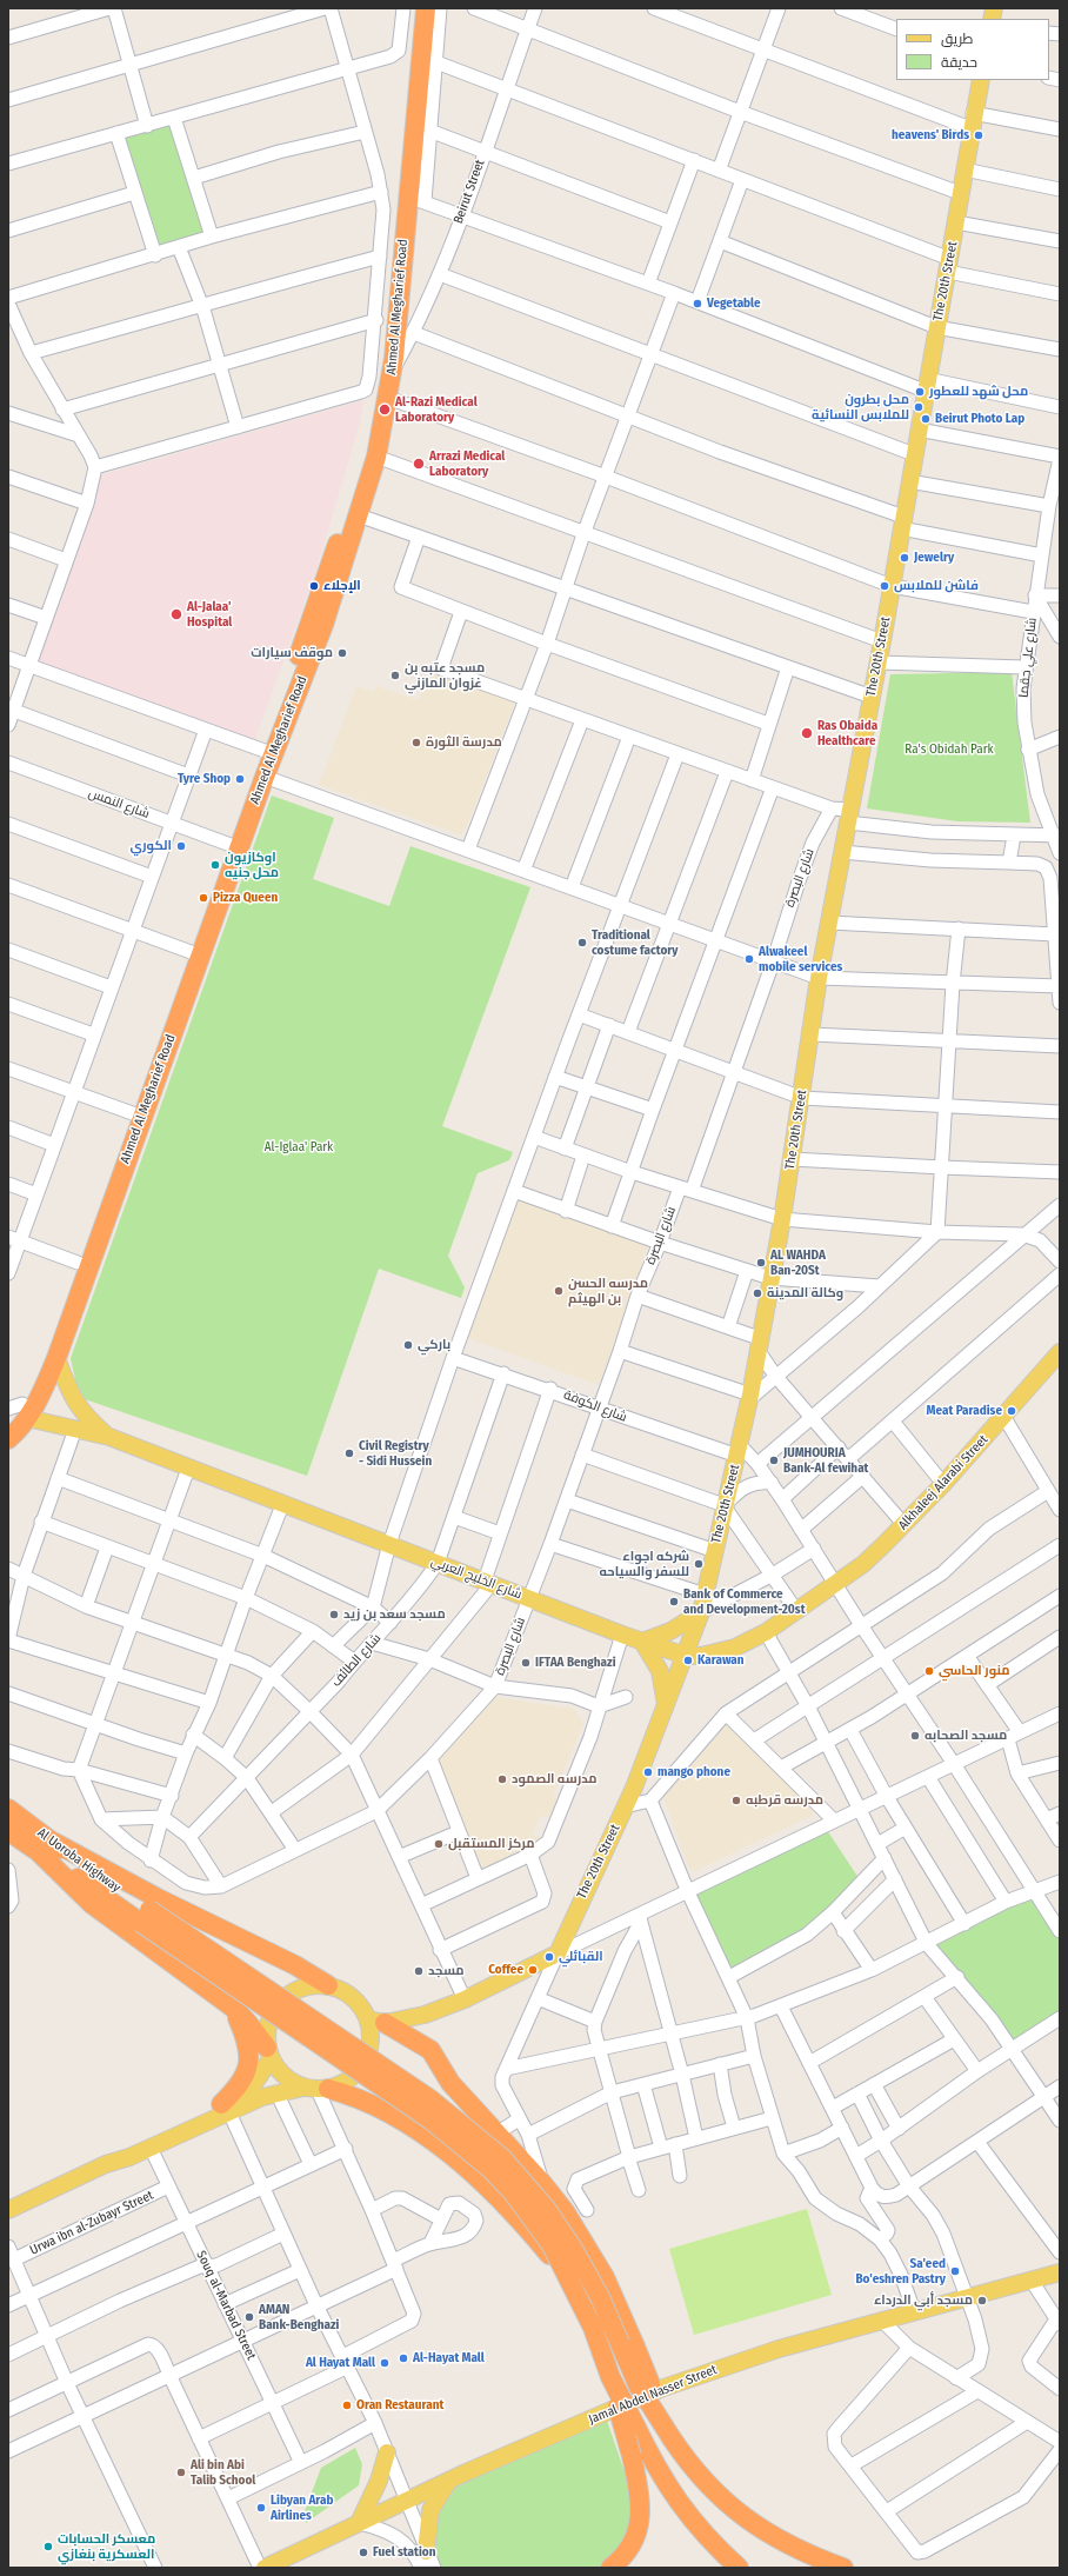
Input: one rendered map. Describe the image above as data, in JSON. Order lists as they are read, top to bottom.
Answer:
{
  "streets": {
    "highway": ["Ahmed Al Megharief Road", "Al Uoroba Highway"],
    "main road": [
      "The 20th Street",
      "Alkhaleej Alarabi Street",
      "شارع الخليج العربي",
      "Jamal Abdel Nasser Street"
    ],
    "street": [
      "Beirut Street",
      "شارع علي جقما",
      "شارع النمس",
      "شارع البصرة",
      "شارع الكوفة",
      "شارع الطائف",
      "Urwa ibn al-Zubayr Street",
      "Souq al-Marbad Street"
    ]
  },
  "crossings": [
    ["Beirut Street", "Ahmed Al Megharief Road"],
    ["The 20th Street", "شارع الكوفة"],
    ["The 20th Street", "شارع الخليج العربي"],
    ["Ahmed Al Megharief Road", "شارع النمس"],
    ["Ahmed Al Megharief Road", "شارع الخليج العربي"],
    ["شارع البصرة", "شارع الكوفة"],
    ["شارع البصرة", "شارع الخليج العربي"],
    ["شارع الكوفة", "شارع الطائف"],
    ["Alkhaleej Alarabi Street", "شارع الخليج العربي"],
    ["شارع الخليج العربي", "شارع الطائف"],
    ["Urwa ibn al-Zubayr Street", "Souq al-Marbad Street"]
  ],
  "parks": ["Ra's Obidah Park", "Al-Iglaa' Park"],
  "places": [
    "heavens' Birds",
    "Vegetable",
    "محل شهد للعطور",
    "محل بطرون للملابس النسائية",
    "Al-Razi Medical Laboratory",
    "Beirut Photo Lap",
    "Arrazi Medical Laboratory",
    "Jewelry",
    "الإجلاء",
    "فاشن للملابس",
    "Al-Jalaa' Hospital",
    "موقف سيارات",
    "مسجد عتبه بن غزوان المازني",
    "Ras Obaida Healthcare",
    "مدرسة الثورة",
    "Tyre Shop",
    "الكوري",
    "اوكازيون محل جنيه",
    "Pizza Queen",
    "Traditional costume factory",
    "Alwakeel mobile services",
    "AL WAHDA Ban-20St",
    "مدرسه الحسن بن الهيثم",
    "وكالة المدينة",
    "باركي",
    "Meat Paradise",
    "Civil Registry - Sidi Hussein",
    "JUMHOURIA Bank-Al fewihat",
    "شركه اجواء للسفر والسياحه",
    "Bank of Commerce and Development-20st",
    "مسجد سعد بن زيد",
    "Karawan",
    "IFTAA Benghazi",
    "منور الحاسي",
    "مسجد الصحابه",
    "mango phone",
    "مدرسه الصمود",
    "مدرسه قرطبه",
    "مركز المستقبل",
    "القبائلي",
    "Coffee",
    "مسجد",
    "Sa'eed Bo'eshren Pastry",
    "مسجد أبي الدرداء",
    "AMAN Bank-Benghazi",
    "Al-Hayat Mall",
    "Al Hayat Mall",
    "Oran Restaurant",
    "Ali bin Abi Talib School",
    "Libyan Arab Airlines",
    "معسكر الحسابات العسكرية بنغازي",
    "Fuel station"
  ],
  "legend": ["طريق", "حديقة"]
}
